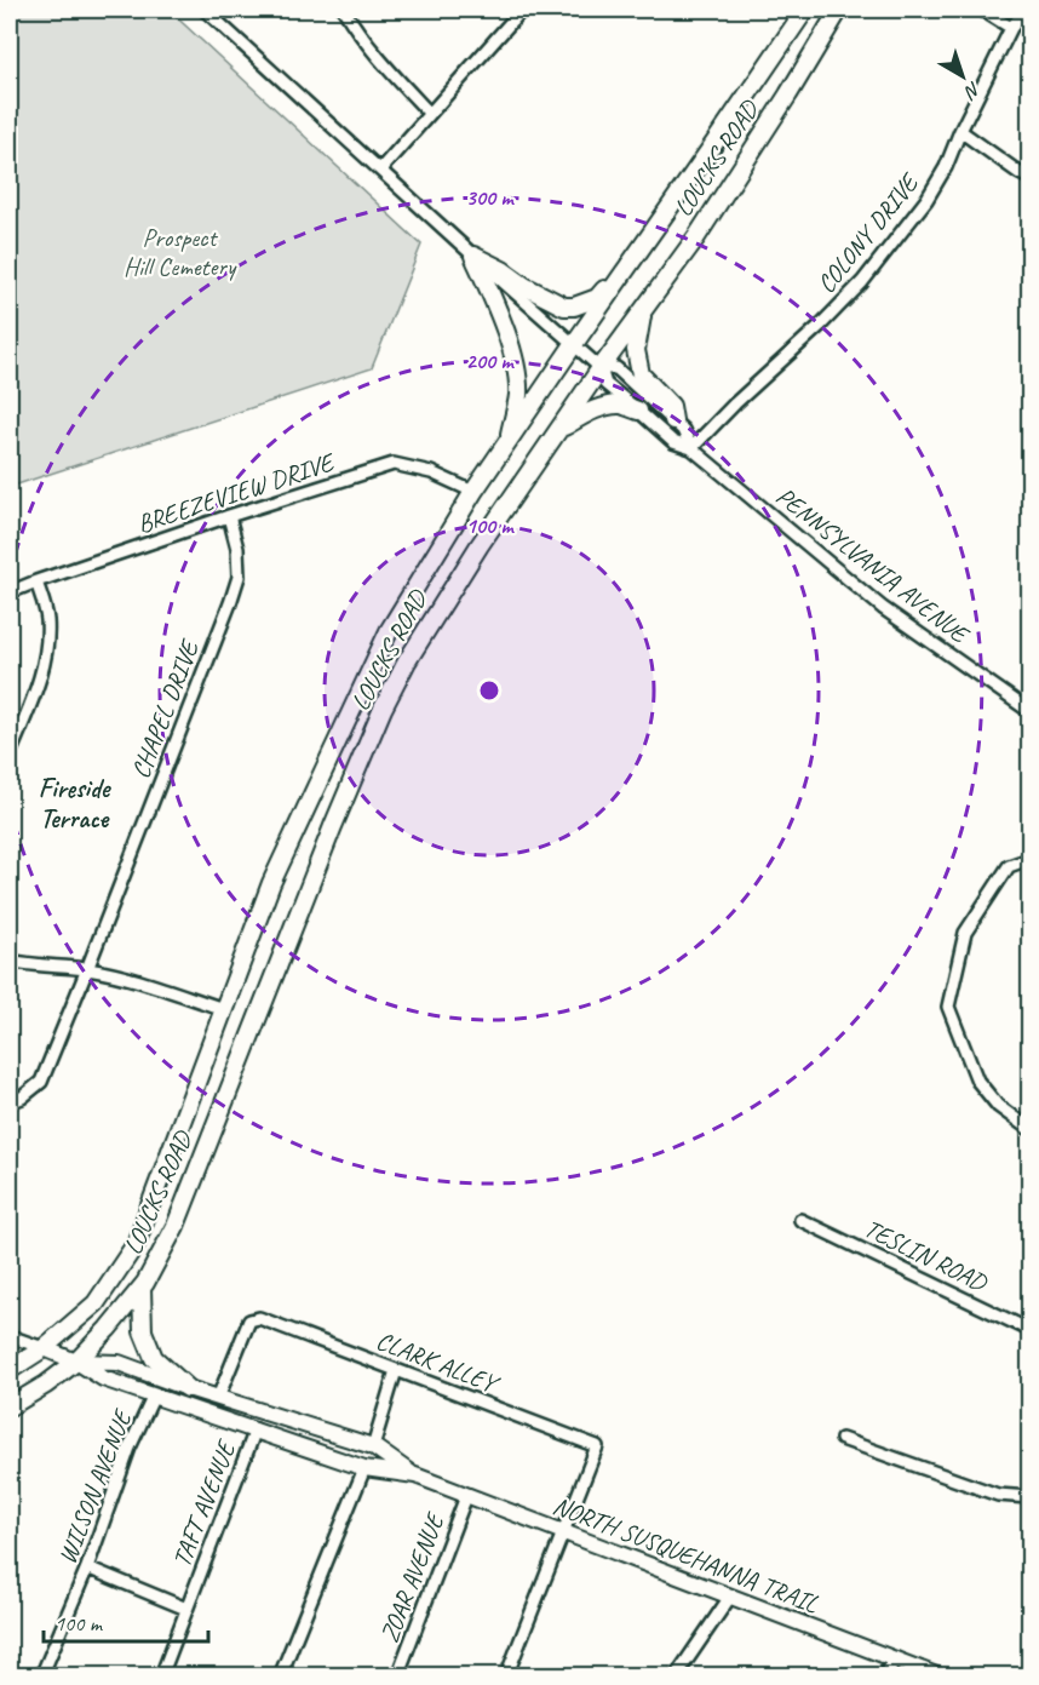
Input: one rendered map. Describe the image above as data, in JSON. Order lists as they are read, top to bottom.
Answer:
{
  "streets": {
    "highway": ["LOUCKS ROAD"],
    "main road": ["NORTH SUSQUEHANNA TRAIL"],
    "street": [
      "COLONY DRIVE",
      "BREEZEVIEW DRIVE",
      "PENNSYLVANIA AVENUE",
      "CHAPEL DRIVE",
      "TESLIN ROAD",
      "CLARK ALLEY",
      "WILSON AVENUE",
      "TAFT AVENUE",
      "ZOAR AVENUE"
    ]
  },
  "crossings": [
    ["LOUCKS ROAD", "BREEZEVIEW DRIVE"],
    ["LOUCKS ROAD", "PENNSYLVANIA AVENUE"],
    ["LOUCKS ROAD", "NORTH SUSQUEHANNA TRAIL"],
    ["COLONY DRIVE", "PENNSYLVANIA AVENUE"],
    ["BREEZEVIEW DRIVE", "CHAPEL DRIVE"],
    ["CLARK ALLEY", "NORTH SUSQUEHANNA TRAIL"],
    ["WILSON AVENUE", "NORTH SUSQUEHANNA TRAIL"],
    ["TAFT AVENUE", "NORTH SUSQUEHANNA TRAIL"],
    ["NORTH SUSQUEHANNA TRAIL", "ZOAR AVENUE"]
  ],
  "districts": ["Fireside Terrace"],
  "parks": ["Prospect Hill Cemetery"],
  "scale_bar": "100 m",
  "north": "bottom right",
  "rings": ["300 m", "200 m", "100 m"]
}
